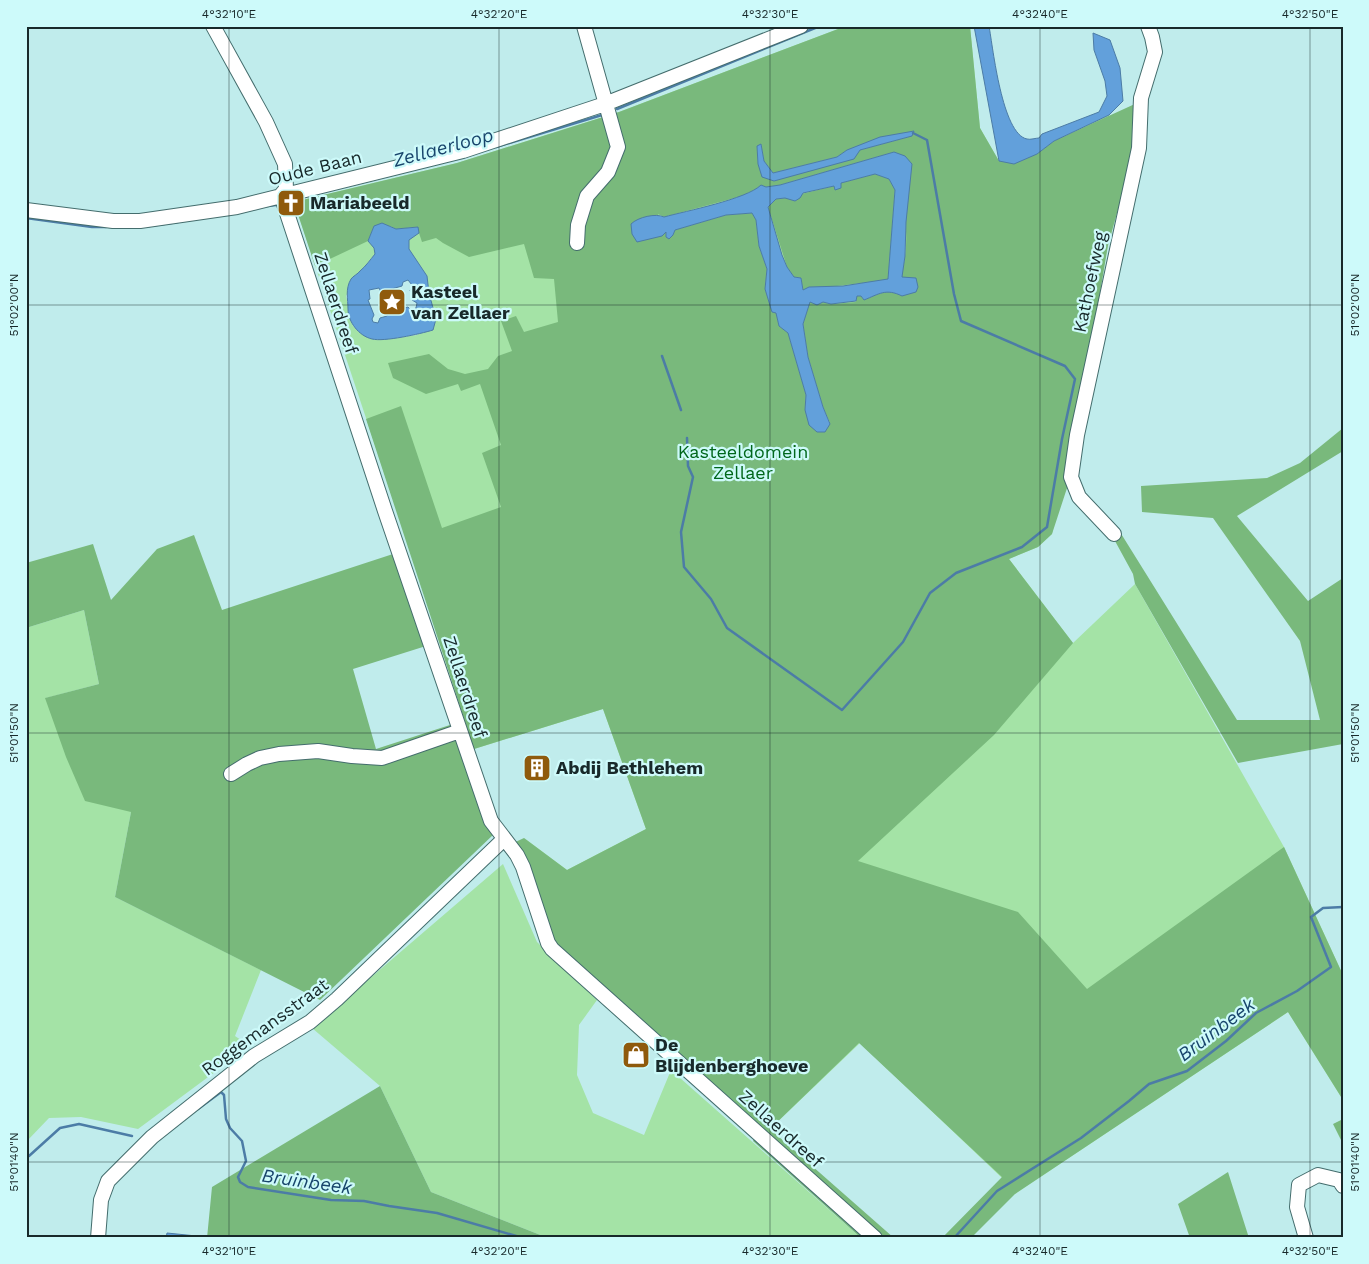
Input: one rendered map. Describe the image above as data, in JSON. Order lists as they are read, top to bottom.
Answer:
{
  "streets": {
    "street": [
      "Oude Baan",
      "Kathoefweg",
      "Zellaerdreef",
      "Roggemansstraat"
    ]
  },
  "crossings": [
    ["Oude Baan", "Zellaerdreef"],
    ["Zellaerdreef", "Roggemansstraat"]
  ],
  "water": ["Zellaerloop", "Bruinbeek"],
  "parks": ["Kasteeldomein Zellaer"],
  "places": {
    "church": ["Mariabeeld"],
    "place": ["Kasteel van Zellaer"],
    "building": ["Abdij Bethlehem"],
    "shop": ["De Blijdenberghoeve"]
  },
  "coordinates": [
    "4°32'10\"E",
    "4°32'20\"E",
    "4°32'30\"E",
    "4°32'40\"E",
    "4°32'50\"E",
    "51°02'00\"N",
    "51°01'50\"N",
    "51°01'40\"N"
  ]
}
